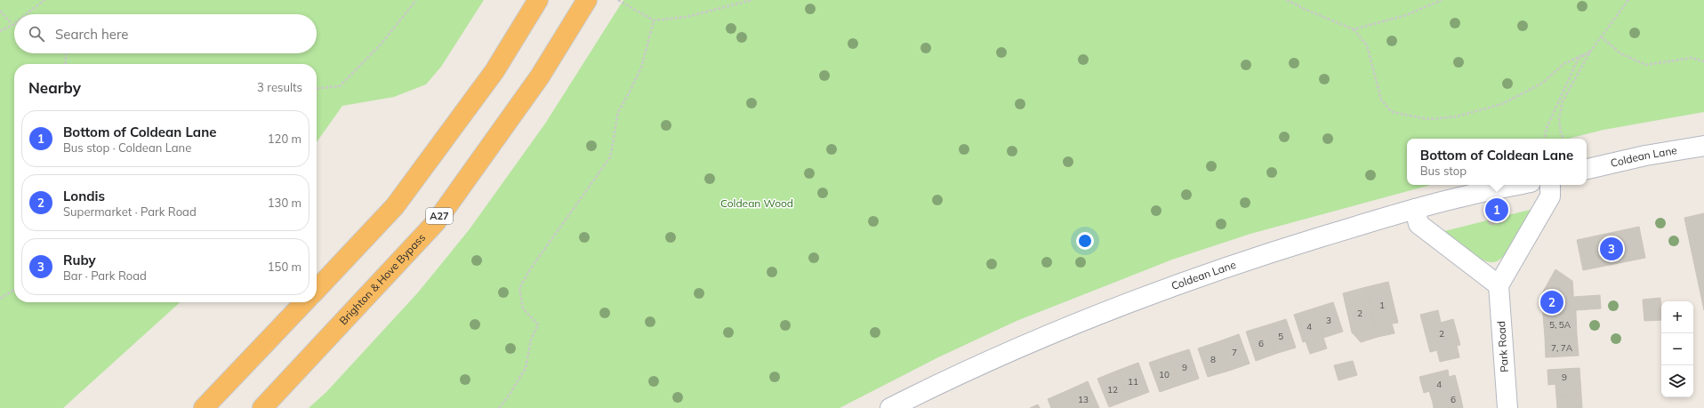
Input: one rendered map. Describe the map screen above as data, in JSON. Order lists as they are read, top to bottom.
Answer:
{
  "streets": {
    "highway": ["A27", "Brighton & Hove Bypass"],
    "street": ["Coldean Lane", "Park Road"]
  },
  "parks": ["Coldean Wood"],
  "house_numbers": [
    "1",
    "2",
    "3",
    "5, 5A",
    "4",
    "2",
    "5",
    "6",
    "7, 7A",
    "7",
    "8",
    "9",
    "10",
    "9",
    "11",
    "4",
    "12",
    "13",
    "6"
  ],
  "page": {
    "search": "Search here",
    "heading": ["Nearby", "3 results"],
    "list": [
      {
        "mark": "1",
        "name": "Bottom of Coldean Lane",
        "note": "Bus stop · Coldean Lane",
        "value": "120 m"
      },
      {
        "mark": "2",
        "name": "Londis",
        "note": "Supermarket · Park Road",
        "value": "130 m"
      },
      {
        "mark": "3",
        "name": "Ruby",
        "note": "Bar · Park Road",
        "value": "150 m"
      }
    ],
    "popup": ["Bottom of Coldean Lane", "Bus stop"],
    "pins": ["1", "3", "2"],
    "map_buttons": ["+", "−"]
  }
}
